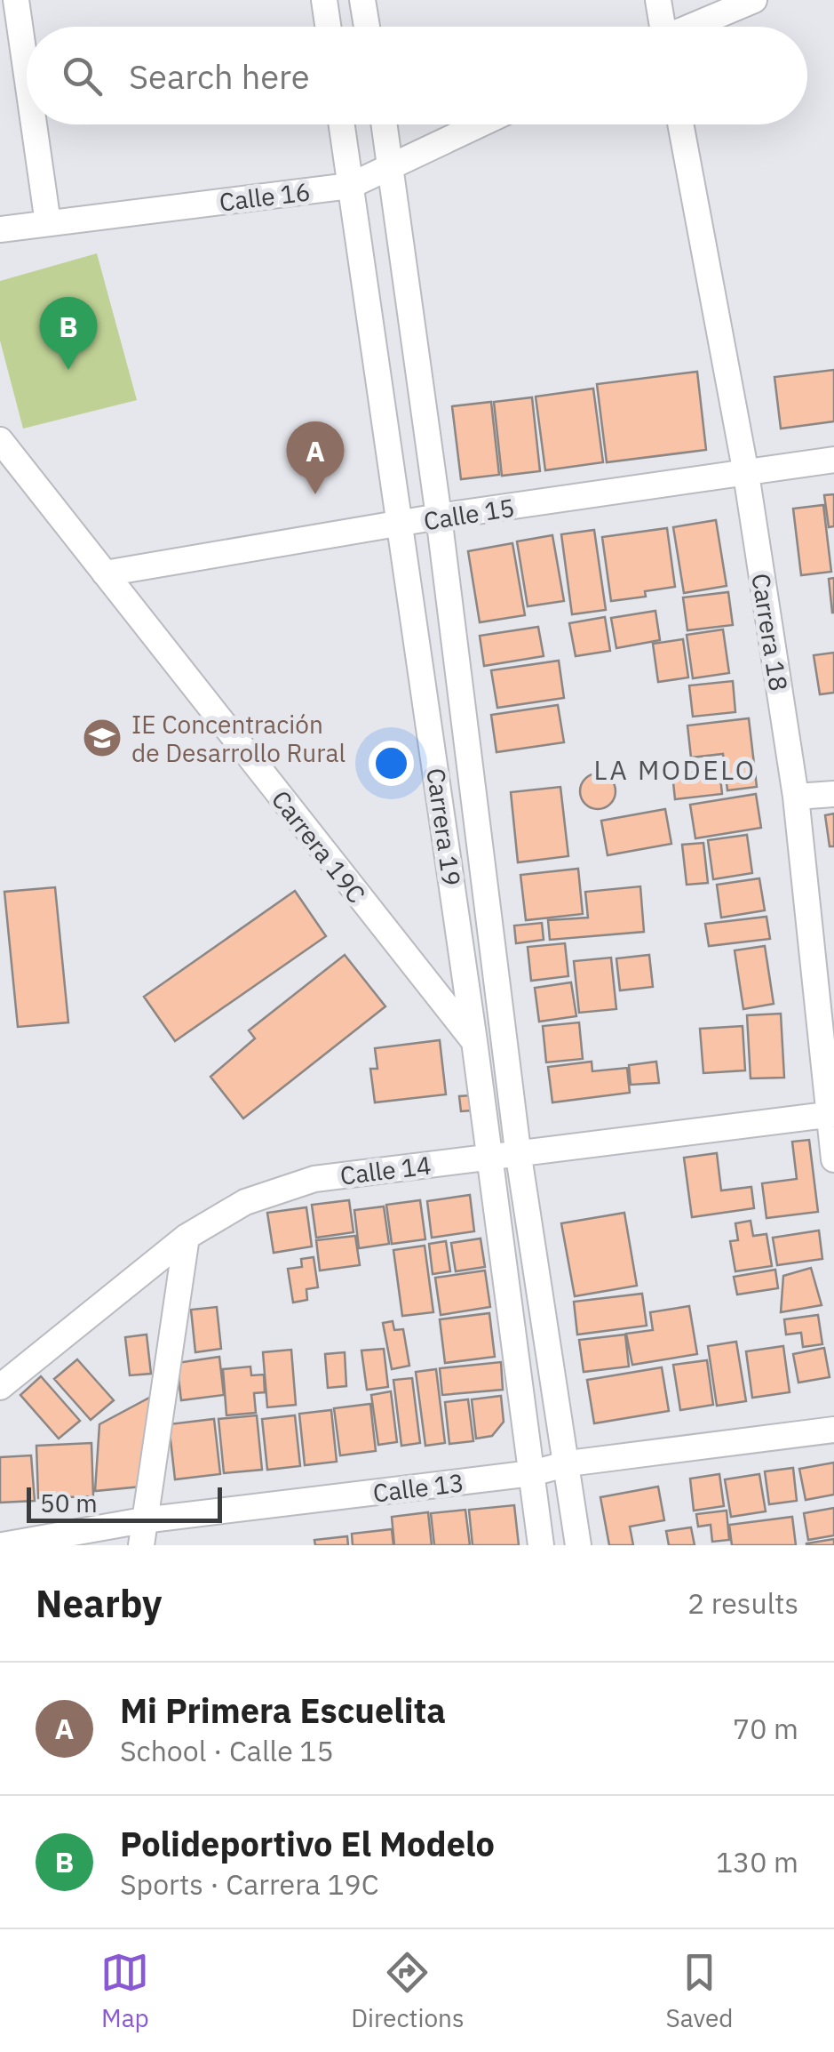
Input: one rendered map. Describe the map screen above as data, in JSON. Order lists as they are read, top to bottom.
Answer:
{
  "streets": {
    "street": [
      "Calle 16",
      "Calle 15",
      "Carrera 18",
      "Carrera 19",
      "Carrera 19C",
      "Calle 14",
      "Calle 13"
    ]
  },
  "crossings": [
    ["Calle 16", "Carrera 19"],
    ["Calle 15", "Carrera 18"],
    ["Calle 15", "Carrera 19"],
    ["Calle 15", "Carrera 19C"],
    ["Carrera 18", "Calle 14"],
    ["Carrera 19", "Carrera 19C"],
    ["Carrera 19", "Calle 14"],
    ["Carrera 19", "Calle 13"]
  ],
  "districts": ["LA MODELO"],
  "places": {
    "school or university": ["IE Concentración de Desarrollo Rural"]
  },
  "scale_bar": "50 m",
  "page": {
    "search": "Search here",
    "pins": ["B", "A"],
    "scale": "50 m",
    "heading": ["Nearby", "2 results"],
    "list": [
      {
        "mark": "A",
        "name": "Mi Primera Escuelita",
        "note": "School · Calle 15",
        "value": "70 m"
      },
      {
        "mark": "B",
        "name": "Polideportivo El Modelo",
        "note": "Sports · Carrera 19C",
        "value": "130 m"
      }
    ],
    "nav": ["Map", "Directions", "Saved"]
  }
}
